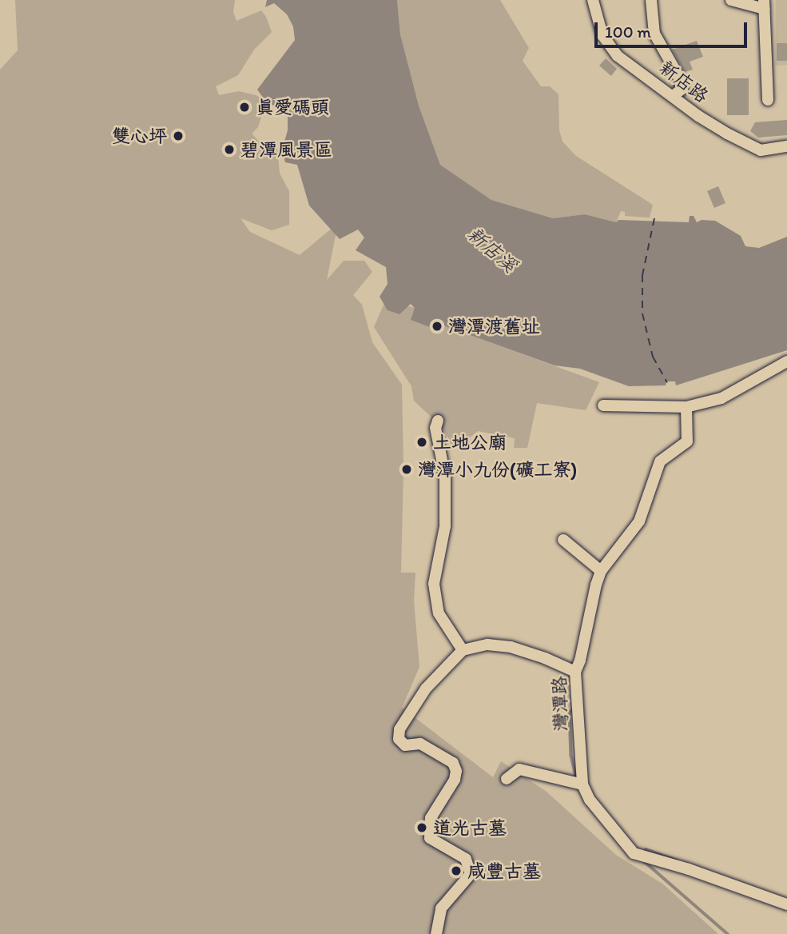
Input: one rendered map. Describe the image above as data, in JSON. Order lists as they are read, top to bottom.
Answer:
{
  "streets": {
    "street": ["新店路", "灣潭路"]
  },
  "water": ["新店溪"],
  "places": [
    "真愛碼頭",
    "雙心坪",
    "碧潭風景區",
    "灣潭渡舊址",
    "土地公廟",
    "灣潭小九份(礦工寮)",
    "道光古墓",
    "咸豐古墓"
  ],
  "scale_bar": "100 m"
}
